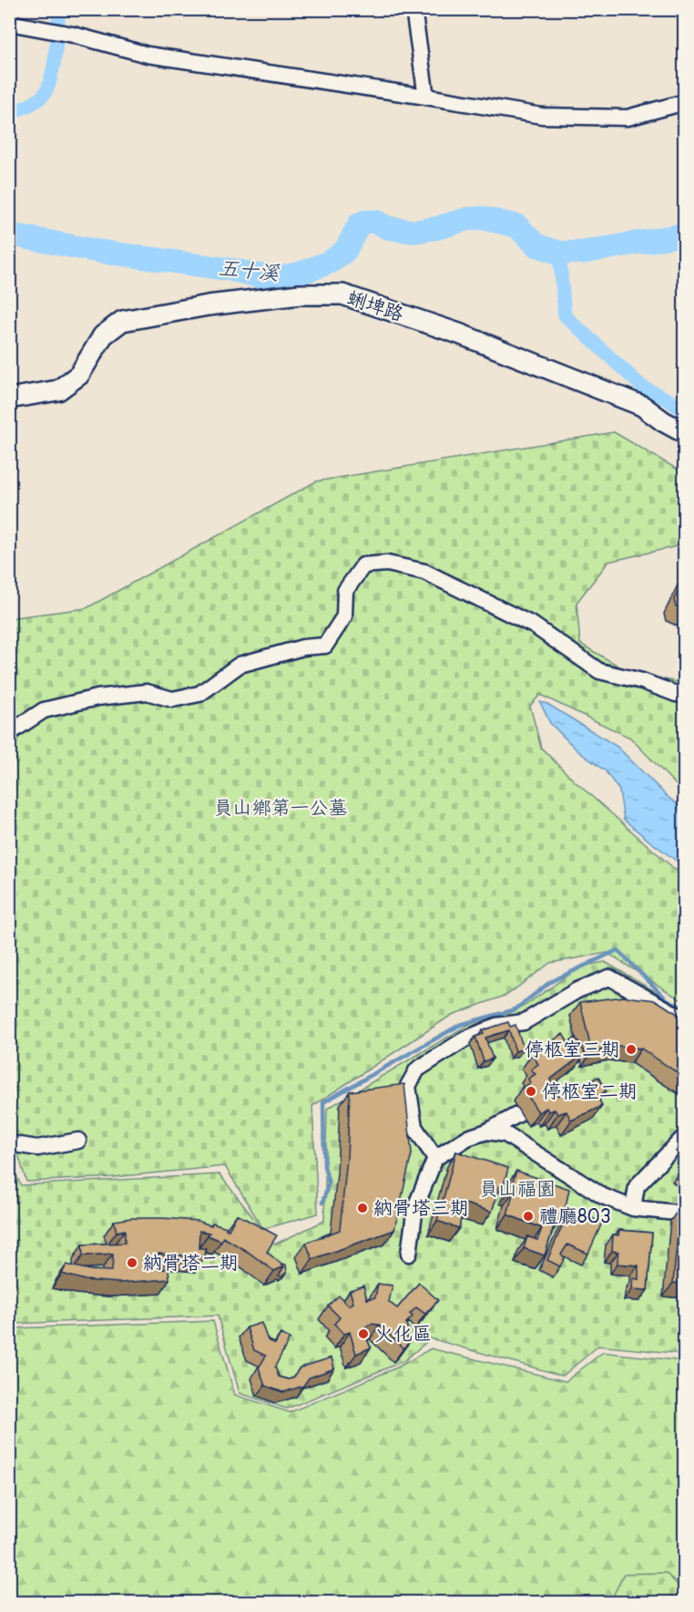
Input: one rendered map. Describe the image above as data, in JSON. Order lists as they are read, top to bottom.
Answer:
{
  "streets": {
    "street": ["蜊埤路"]
  },
  "water": ["五十溪"],
  "parks": ["員山鄉第一公墓", "員山福園"],
  "places": [
    "停柩室三期",
    "停柩室二期",
    "納骨塔三期",
    "禮廳803",
    "納骨塔二期",
    "火化區"
  ]
}
